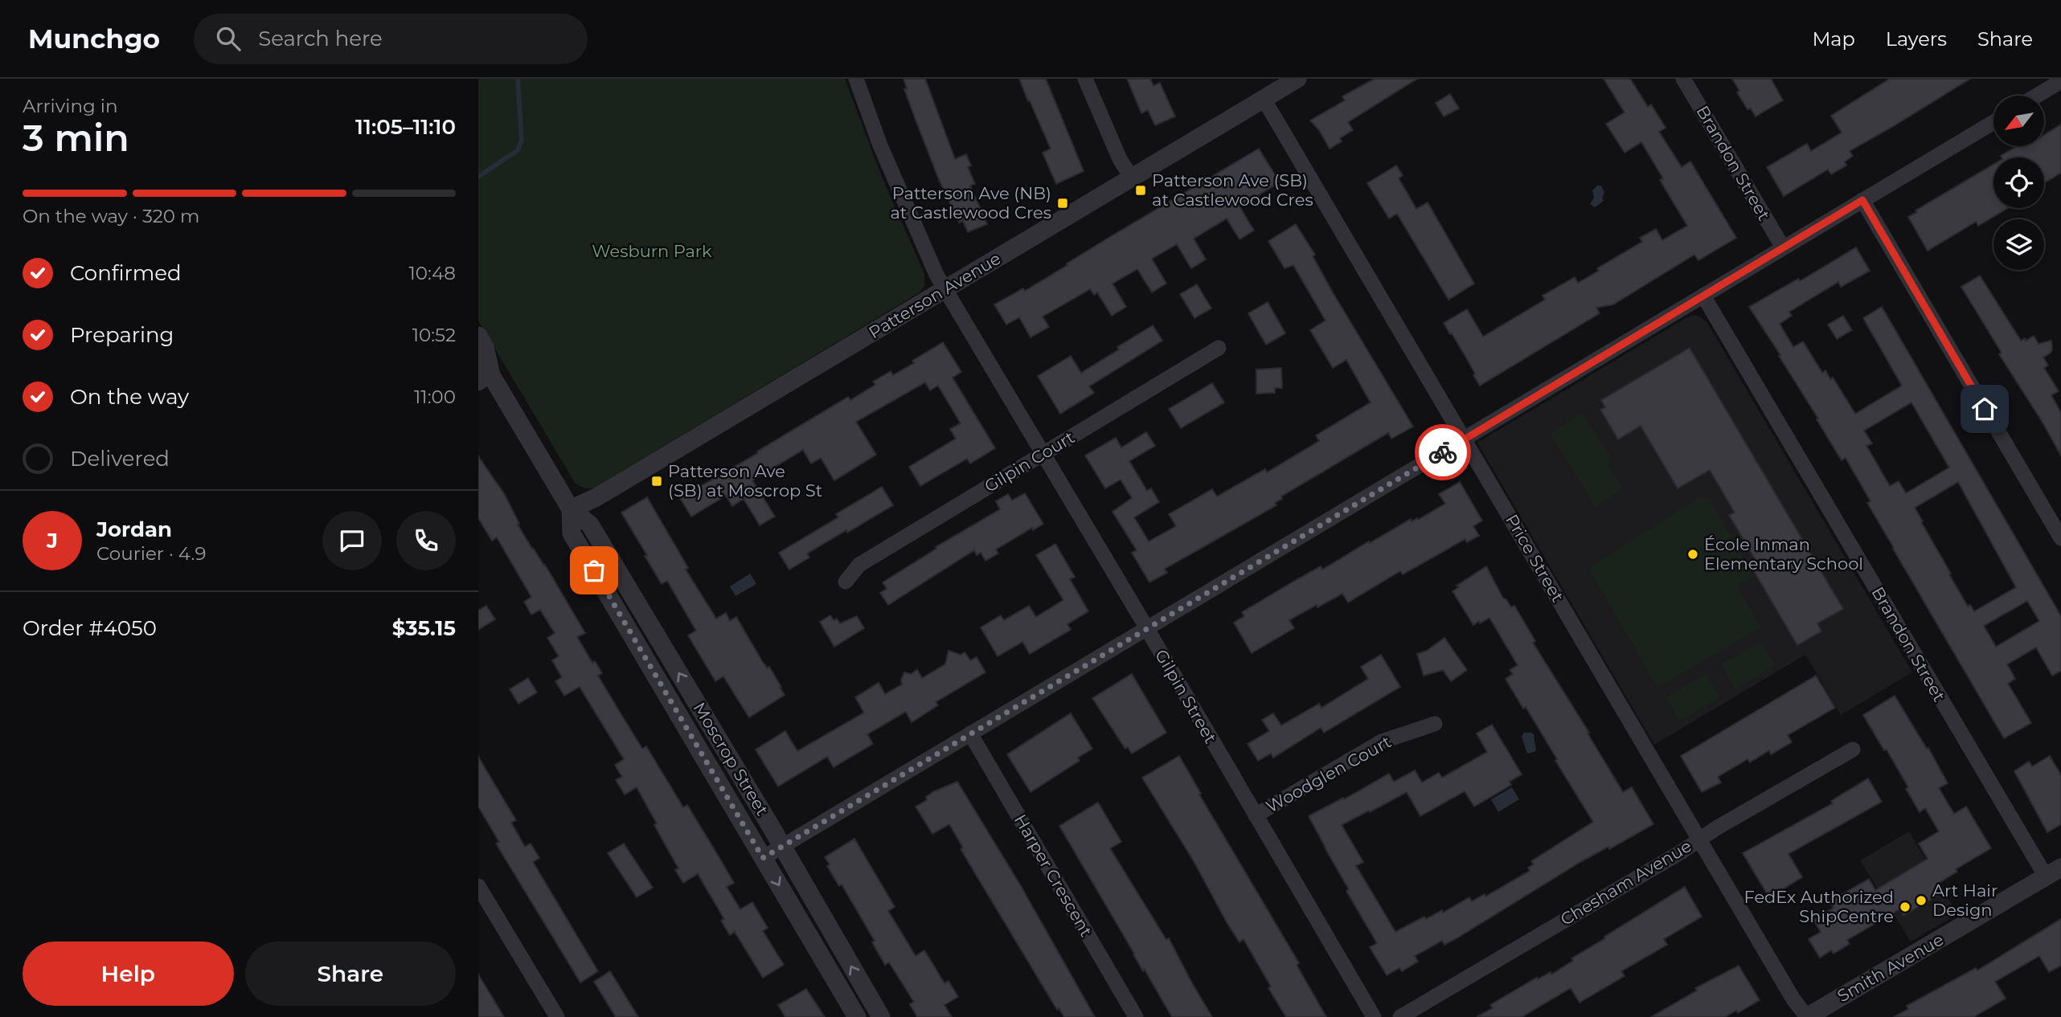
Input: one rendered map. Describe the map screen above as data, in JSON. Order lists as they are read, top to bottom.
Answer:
{
  "streets": {
    "street": [
      "Brandon Street",
      "Patterson Avenue",
      "Gilpin Court",
      "Price Street",
      "Gilpin Street",
      "Moscrop Street",
      "Woodglen Court",
      "Harper Crescent",
      "Chesham Avenue",
      "Smith Avenue"
    ]
  },
  "crossings": [
    ["Brandon Street", "Smith Avenue"],
    ["Patterson Avenue", "Price Street"],
    ["Patterson Avenue", "Gilpin Street"],
    ["Patterson Avenue", "Moscrop Street"],
    ["Gilpin Court", "Gilpin Street"],
    ["Price Street", "Chesham Avenue"],
    ["Price Street", "Smith Avenue"],
    ["Gilpin Street", "Woodglen Court"]
  ],
  "parks": ["Wesburn Park"],
  "places": {
    "transit": ["Patterson Ave (SB) at Castlewood Cres", "Patterson Ave (NB) at Castlewood Cres", "Patterson Ave (SB) at Moscrop St"],
    "other": ["École Inman Elementary School", "Art Hair Design", "FedEx Authorized ShipCentre"]
  },
  "north": "bottom left",
  "page": {
    "header": "Munchgo",
    "search": "Search here",
    "nav": ["Map", "Layers", "Share"],
    "heading": ["3 min", "Arriving in", "11:05–11:10"],
    "panel": [
      "Jordan",
      "Courier · 4.9",
      "Order #4050",
      "$35.15"
    ],
    "bar": "On the way · 320 m",
    "list": [
      ["Confirmed", "10:48"],
      ["Preparing", "10:52"],
      ["On the way", "11:00"],
      "Delivered"
    ],
    "round": "J",
    "buttons": ["Help", "Share"]
  }
}
